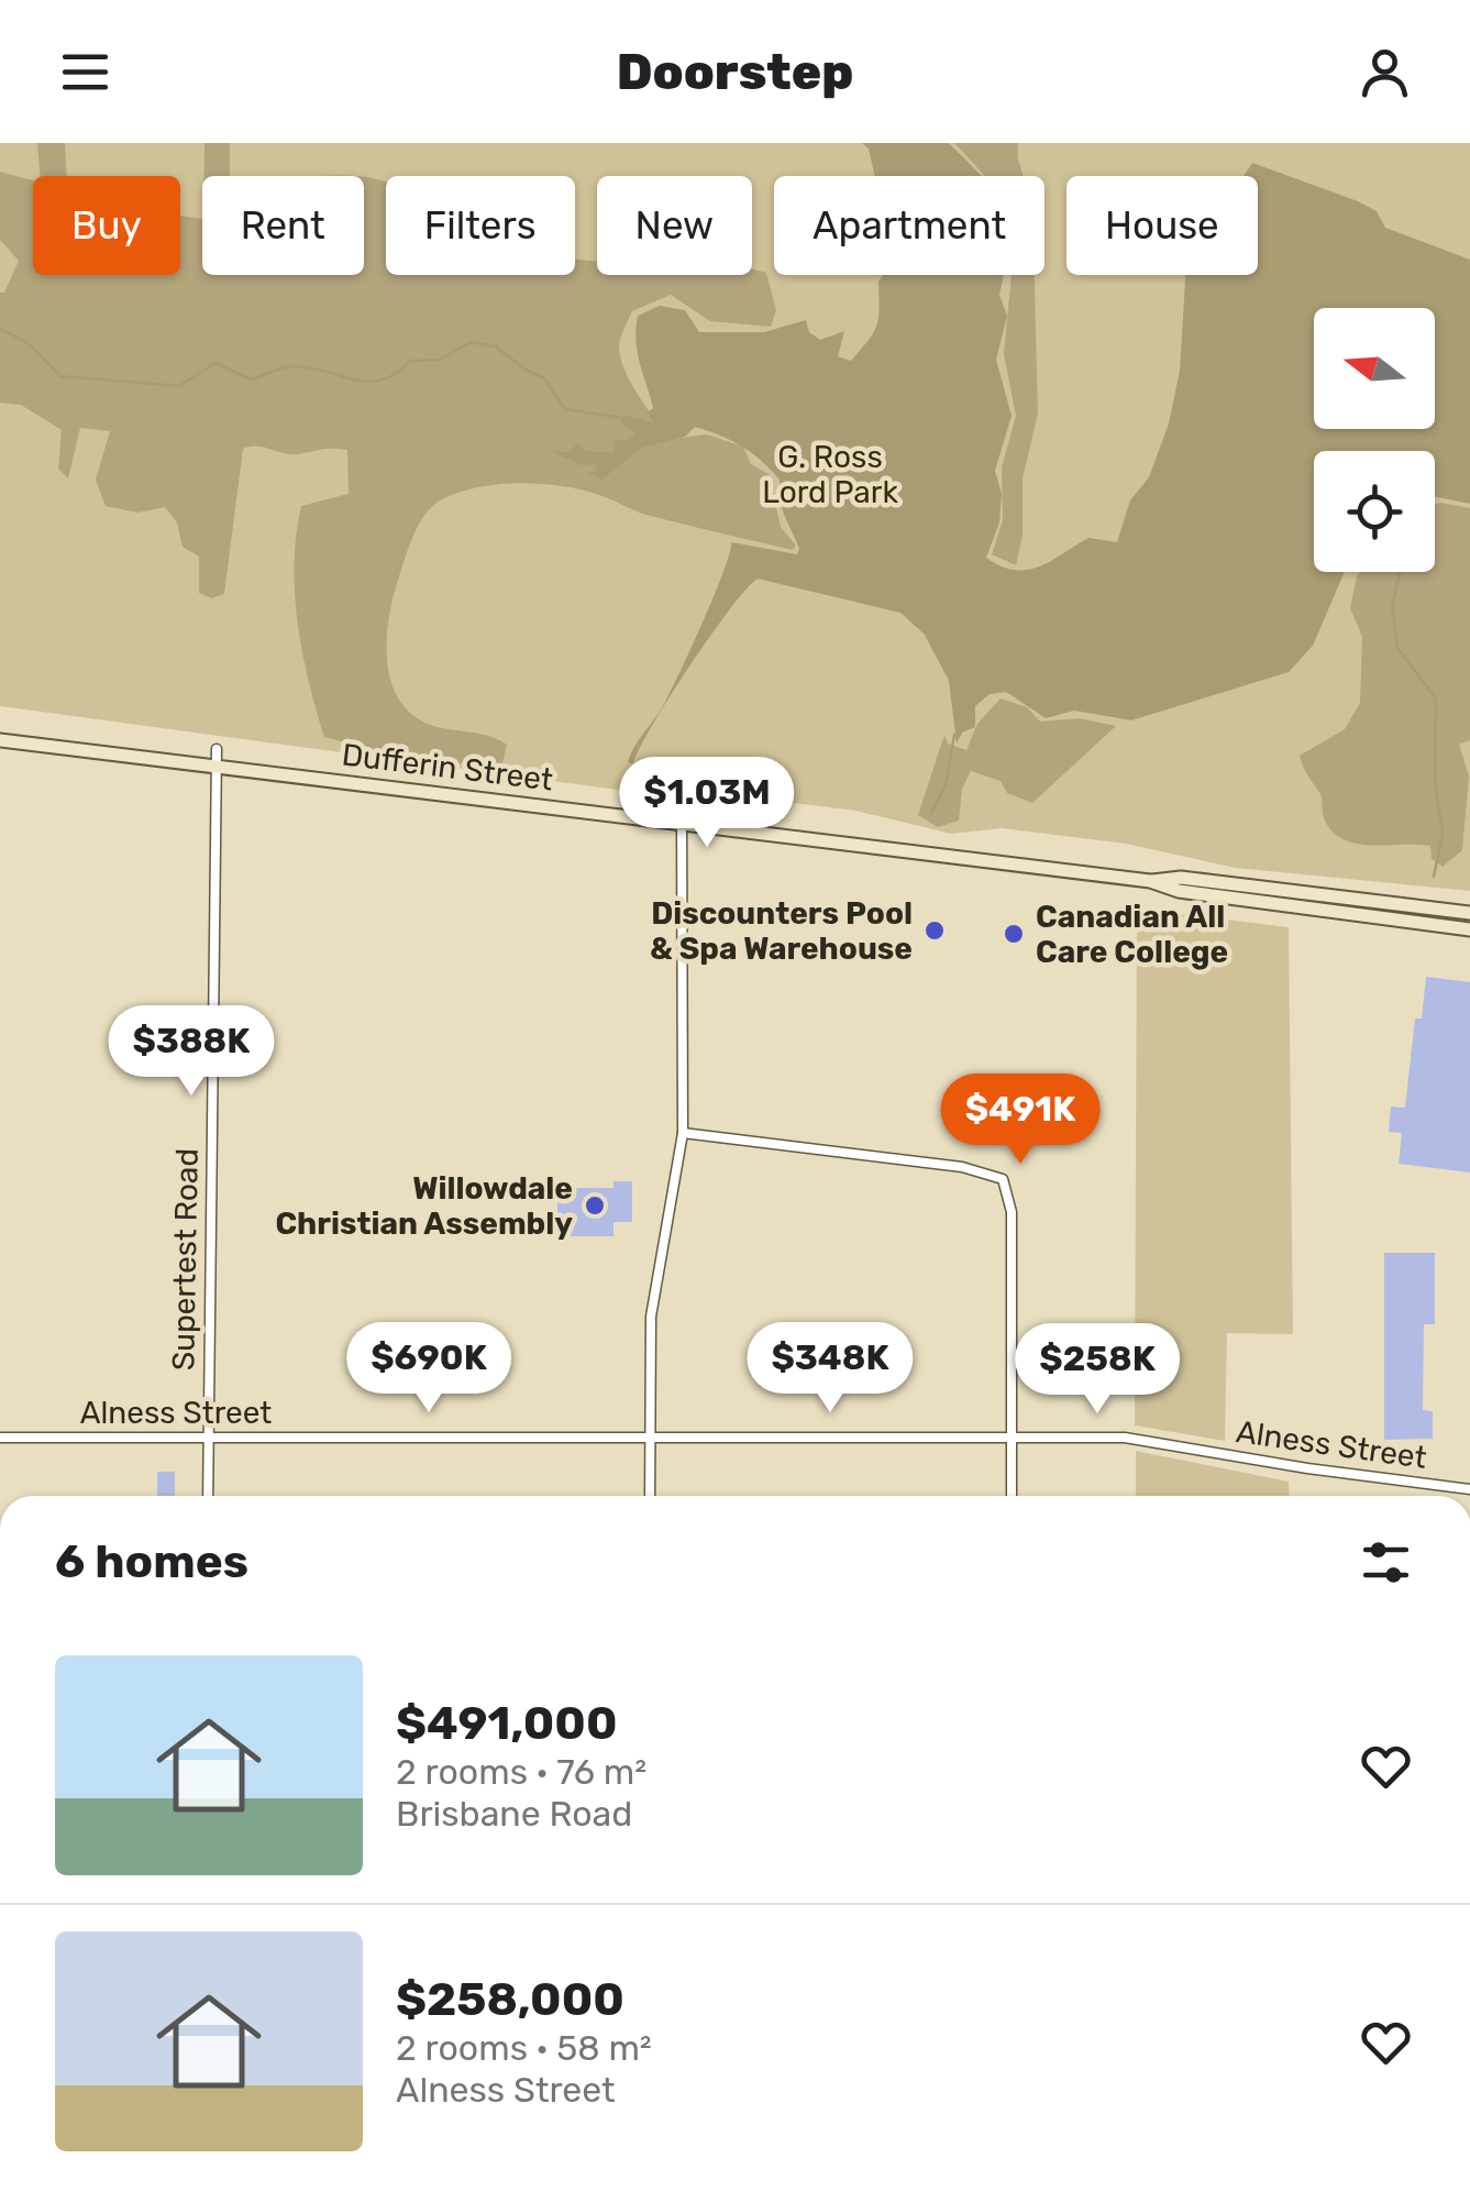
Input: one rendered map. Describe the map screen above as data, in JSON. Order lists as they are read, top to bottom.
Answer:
{
  "streets": {
    "main road": ["Dufferin Street"],
    "street": ["Supertest Road", "Alness Street"]
  },
  "crossings": [
    ["Dufferin Street", "Supertest Road"],
    ["Supertest Road", "Alness Street"]
  ],
  "parks": ["G. Ross Lord Park"],
  "places": ["Discounters Pool & Spa Warehouse", "Canadian All Care College", "Willowdale Christian Assembly"],
  "north": "left",
  "page": {
    "header": "Doorstep",
    "chip": [
      "Buy",
      "Rent",
      "Filters",
      "New",
      "Apartment",
      "House"
    ],
    "price": [
      "$1.03M",
      "$388K",
      "$491K",
      "$690K",
      "$348K",
      "$258K"
    ],
    "heading": "6 homes",
    "list": [
      {
        "name": "$491,000",
        "note": "2 rooms · 76 m² · Brisbane Road"
      },
      {
        "name": "$258,000",
        "note": "2 rooms · 58 m² · Alness Street"
      }
    ]
  }
}
